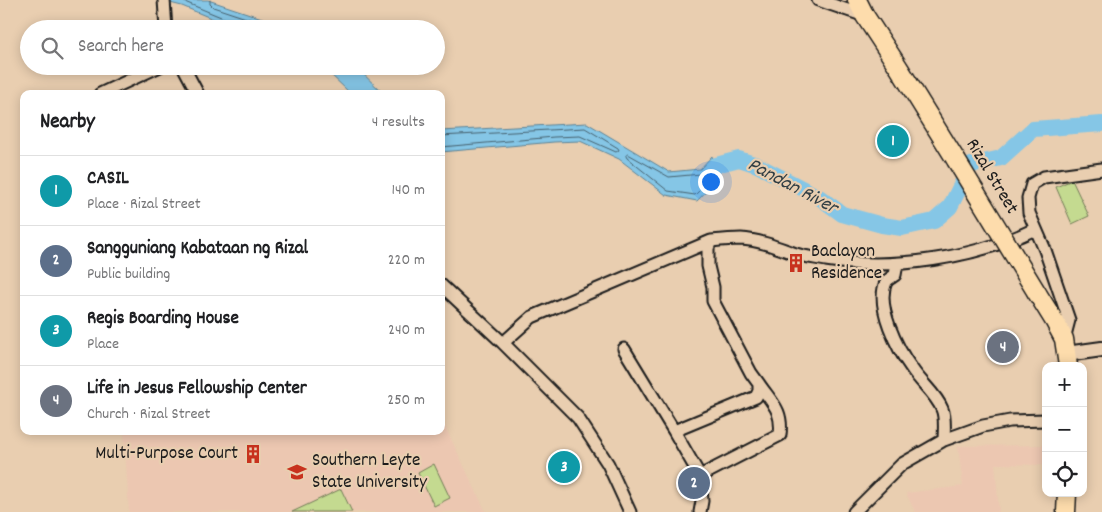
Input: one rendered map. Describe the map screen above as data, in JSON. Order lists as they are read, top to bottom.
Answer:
{
  "streets": {
    "main road": ["Rizal Street"]
  },
  "water": ["Pandan River"],
  "places": {
    "building": ["Baclayon Residence", "Multi-Purpose Court"],
    "school or university": ["Southern Leyte State University"]
  },
  "page": {
    "search": "Search here",
    "heading": ["Nearby", "4 results"],
    "pins": [
      "1",
      "4",
      "3",
      "2"
    ],
    "list": [
      {
        "mark": "1",
        "name": "CASIL",
        "note": "Place · Rizal Street",
        "value": "140 m"
      },
      {
        "mark": "2",
        "name": "Sangguniang Kabataan ng Rizal",
        "note": "Public building",
        "value": "220 m"
      },
      {
        "mark": "3",
        "name": "Regis Boarding House",
        "note": "Place",
        "value": "240 m"
      },
      {
        "mark": "4",
        "name": "Life in Jesus Fellowship Center",
        "note": "Church · Rizal Street",
        "value": "250 m"
      }
    ],
    "map_buttons": ["+", "−"]
  }
}
